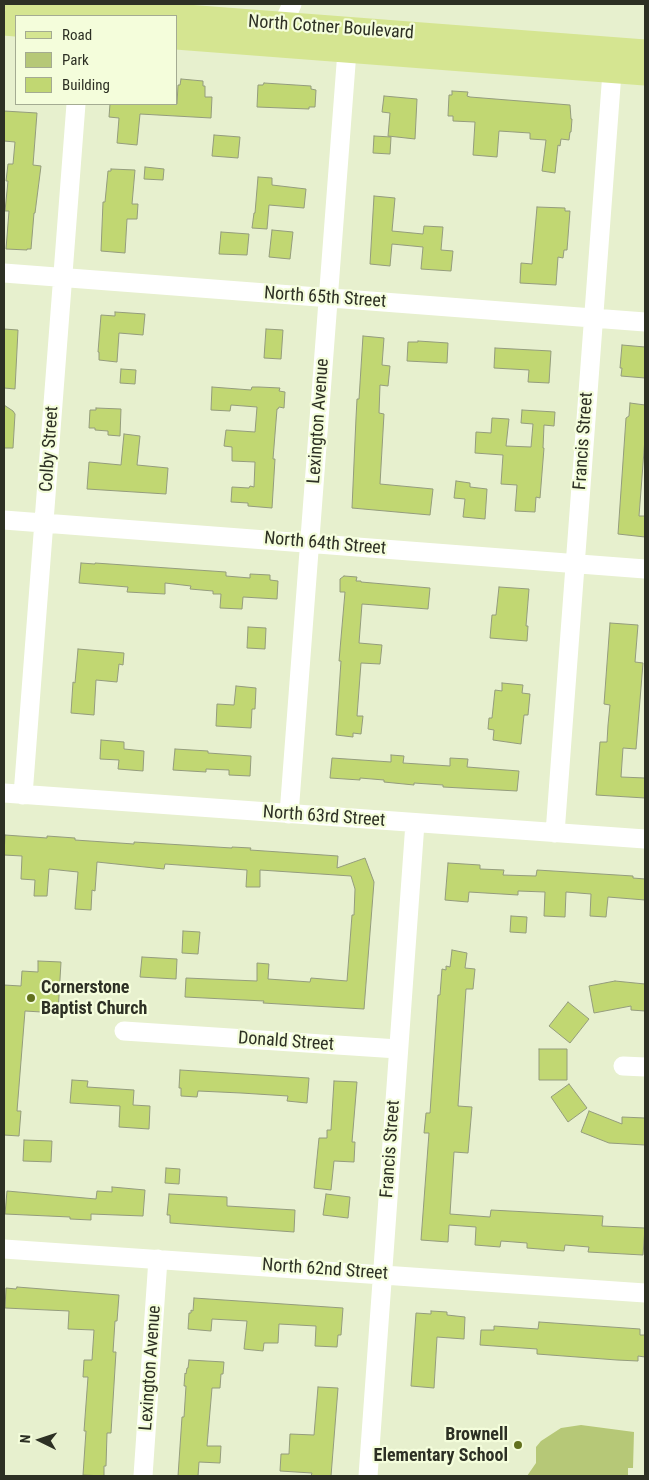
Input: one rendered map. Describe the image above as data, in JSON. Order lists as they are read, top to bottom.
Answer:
{
  "streets": {
    "main road": ["North Cotner Boulevard"],
    "street": [
      "North 65th Street",
      "Lexington Avenue",
      "Francis Street",
      "Colby Street",
      "North 64th Street",
      "North 63rd Street",
      "Donald Street",
      "North 62nd Street"
    ]
  },
  "crossings": [
    ["North Cotner Boulevard", "Lexington Avenue"],
    ["North Cotner Boulevard", "Francis Street"],
    ["North 65th Street", "Lexington Avenue"],
    ["North 65th Street", "Francis Street"],
    ["North 65th Street", "Colby Street"],
    ["Lexington Avenue", "North 64th Street"],
    ["Lexington Avenue", "North 63rd Street"],
    ["Lexington Avenue", "North 62nd Street"],
    ["Francis Street", "North 64th Street"],
    ["Francis Street", "North 63rd Street"],
    ["Francis Street", "Donald Street"],
    ["Francis Street", "North 62nd Street"],
    ["Colby Street", "North 64th Street"],
    ["Colby Street", "North 63rd Street"]
  ],
  "places": ["Cornerstone Baptist Church", "Brownell Elementary School"],
  "legend": ["Road", "Park", "Building"],
  "north": "left"
}
